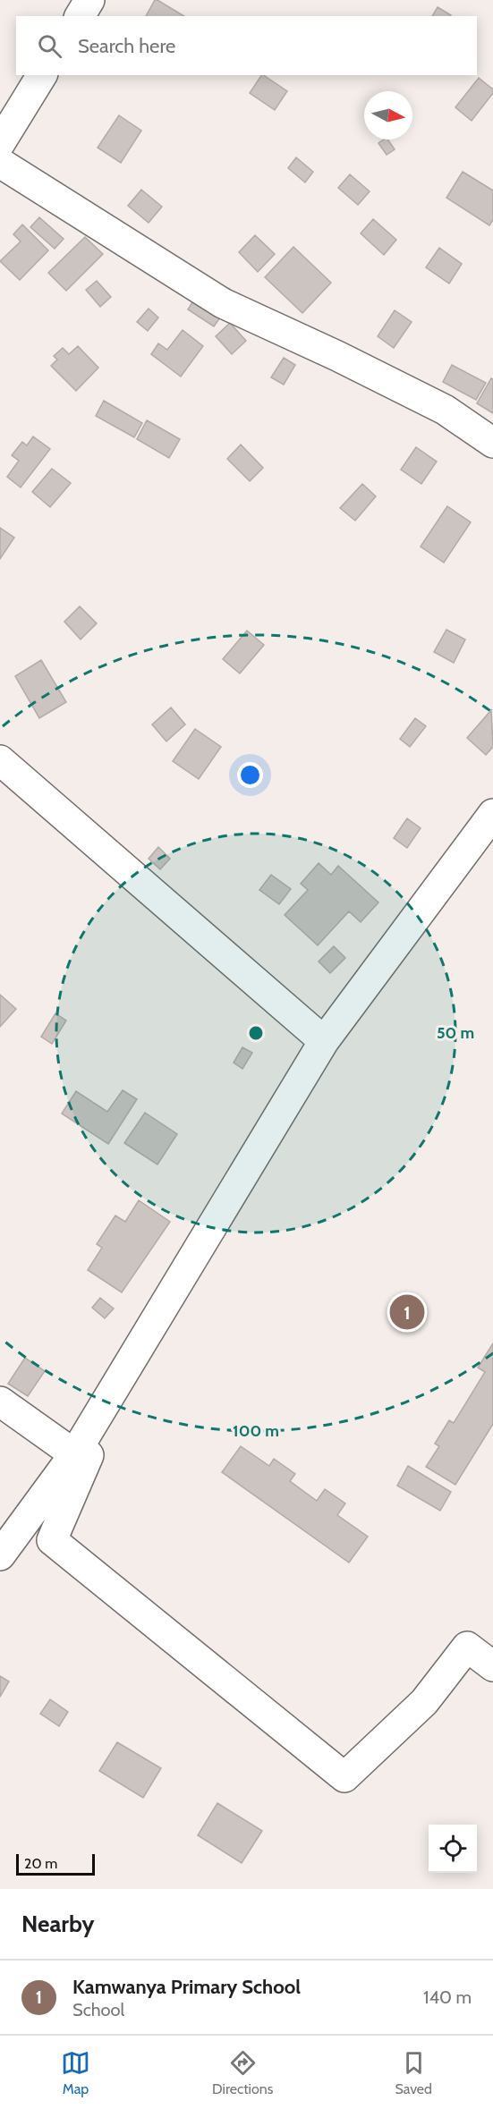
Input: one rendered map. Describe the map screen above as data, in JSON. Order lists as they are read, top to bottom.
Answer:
{
  "scale_bar": "20 m",
  "north": "right",
  "page": {
    "search": "Search here",
    "pins": "1",
    "scale": "20 m",
    "heading": "Nearby",
    "list": [
      {
        "mark": "1",
        "name": "Kamwanya Primary School",
        "note": "School",
        "value": "140 m"
      }
    ],
    "nav": ["Map", "Directions", "Saved"]
  },
  "rings": ["50 m", "100 m"]
}
